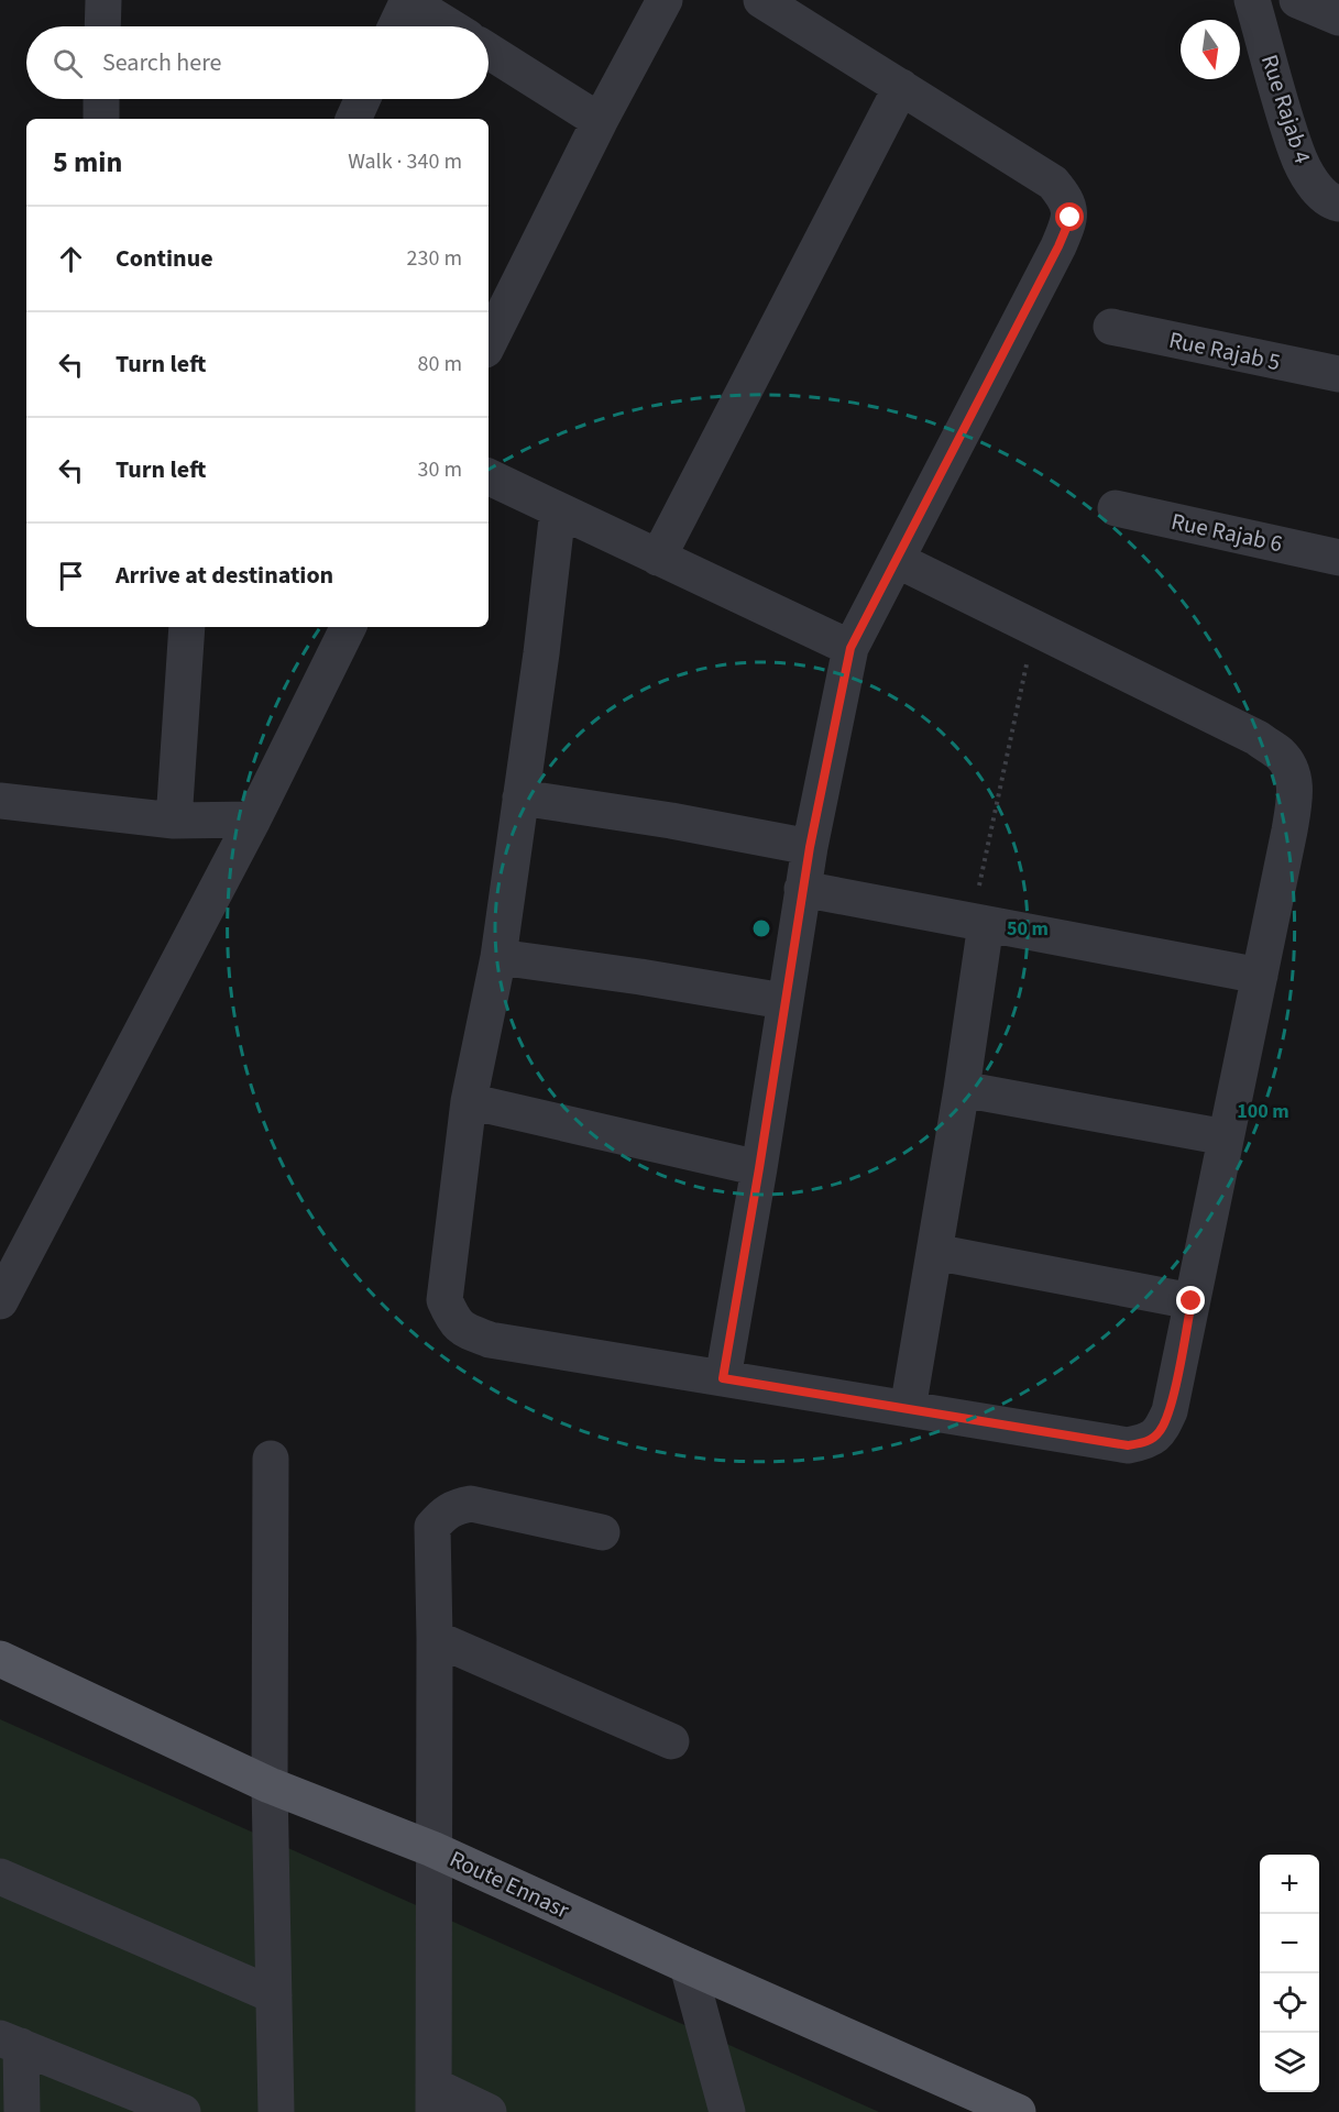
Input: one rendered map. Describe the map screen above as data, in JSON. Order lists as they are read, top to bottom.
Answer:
{
  "streets": {
    "main road": ["Route Ennasr"],
    "street": ["Rue Rajab 4", "Rue Rajab 5", "Rue Rajab 6"]
  },
  "north": "bottom",
  "page": {
    "search": "Search here",
    "heading": ["5 min", "Walk · 340 m"],
    "list": [
      ["Continue", "230 m"],
      ["Turn left", "80 m"],
      ["Turn left", "30 m"],
      "Arrive at destination"
    ],
    "map_buttons": ["+", "−"]
  },
  "rings": ["50 m", "100 m"]
}
